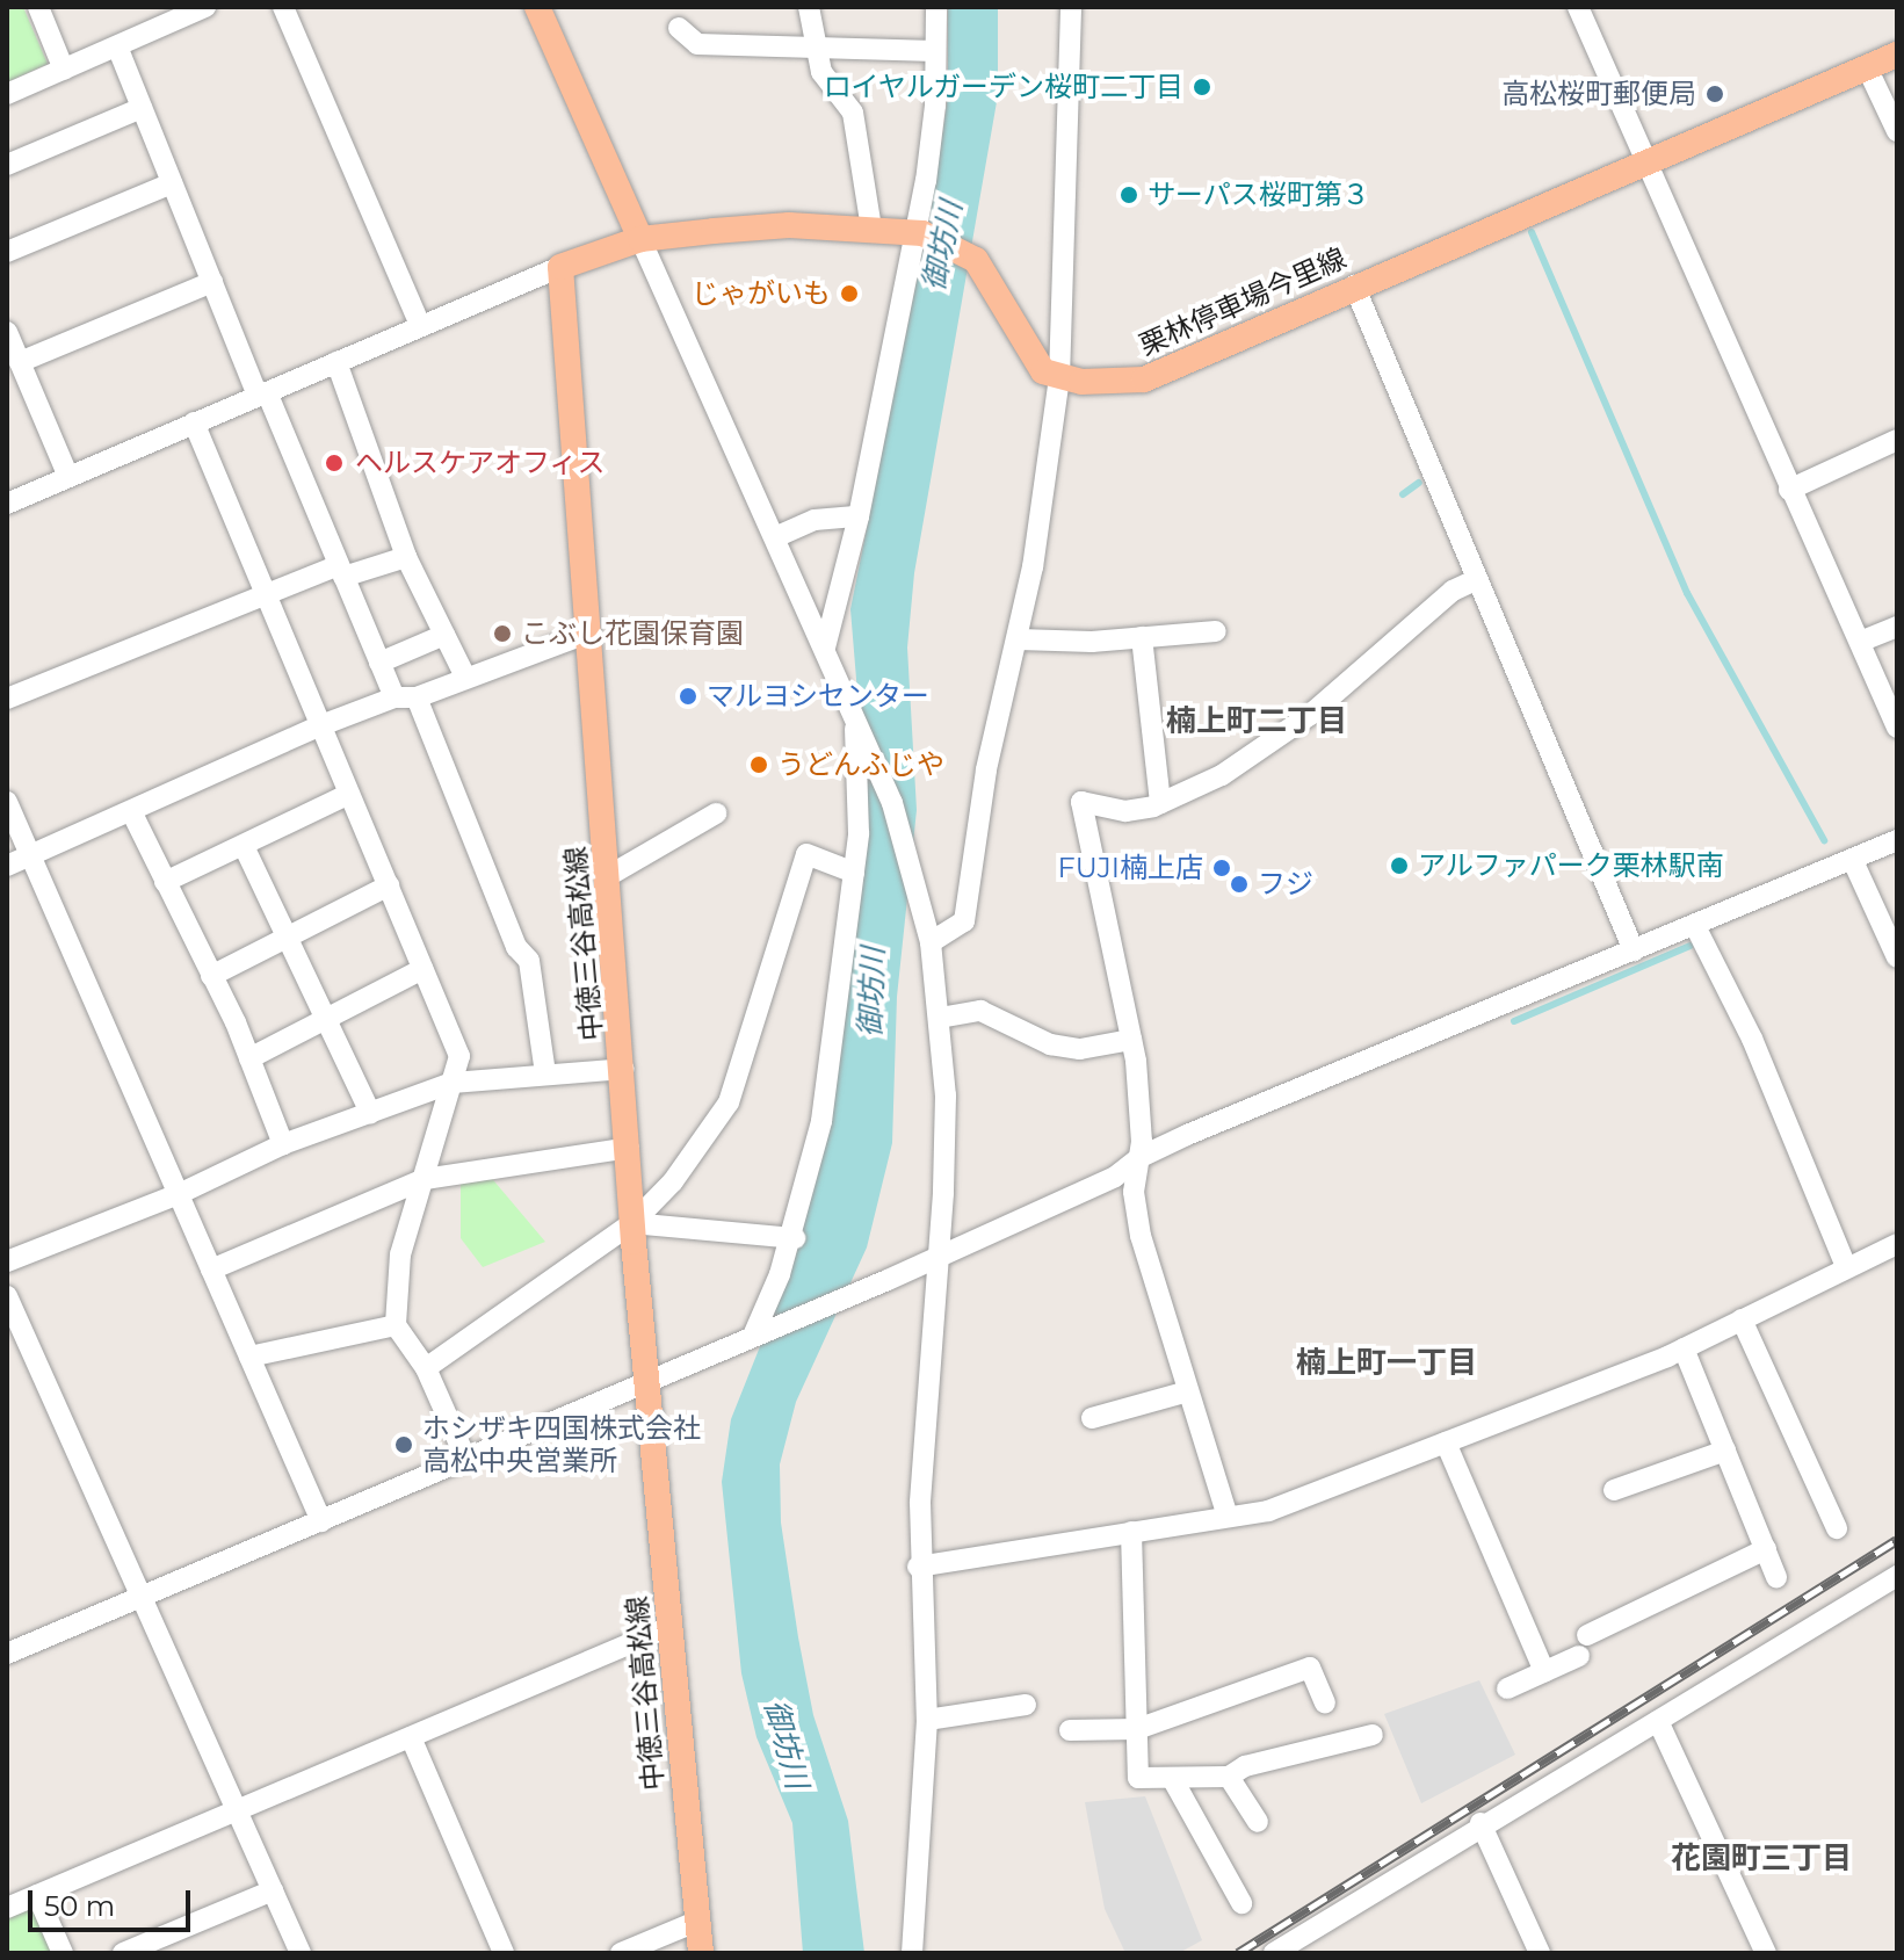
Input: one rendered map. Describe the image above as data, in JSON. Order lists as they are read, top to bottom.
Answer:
{
  "streets": {
    "main road": ["栗林停車場今里線", "中徳三谷高松線"]
  },
  "districts": ["楠上町二丁目", "楠上町一丁目", "花園町三丁目"],
  "water": ["御坊川"],
  "places": [
    "ロイヤルガーデン桜町二丁目",
    "高松桜町郵便局",
    "サーパス桜町第３",
    "じゃがいも",
    "ヘルスケアオフィス",
    "こぶし花園保育園",
    "マルヨシセンター",
    "うどんふじや",
    "アルファパーク栗林駅南",
    "FUJI楠上店",
    "フジ",
    "ホシザキ四国株式会社 高松中央営業所"
  ],
  "scale_bar": "50 m"
}
